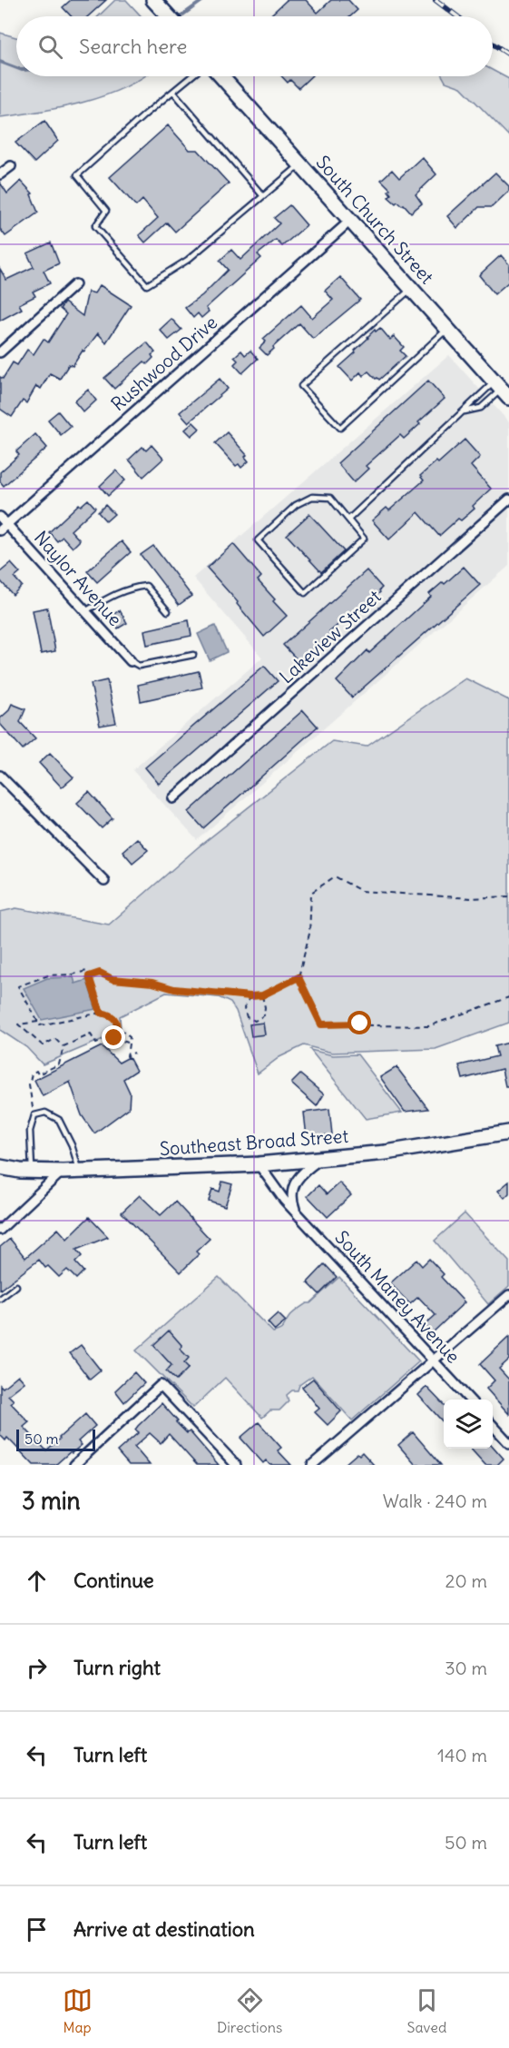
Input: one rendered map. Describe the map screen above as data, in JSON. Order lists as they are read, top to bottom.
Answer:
{
  "streets": {
    "main road": ["South Church Street", "Southeast Broad Street"],
    "street": [
      "Rushwood Drive",
      "Naylor Avenue",
      "Lakeview Street",
      "South Maney Avenue"
    ]
  },
  "crossings": [
    ["South Church Street", "Rushwood Drive"],
    ["Rushwood Drive", "Naylor Avenue"],
    ["Southeast Broad Street", "South Maney Avenue"]
  ],
  "scale_bar": "50 m",
  "page": {
    "search": "Search here",
    "scale": "50 m",
    "heading": ["3 min", "Walk · 240 m"],
    "list": [
      ["Continue", "20 m"],
      ["Turn right", "30 m"],
      ["Turn left", "140 m"],
      ["Turn left", "50 m"],
      "Arrive at destination"
    ],
    "nav": ["Map", "Directions", "Saved"]
  }
}
